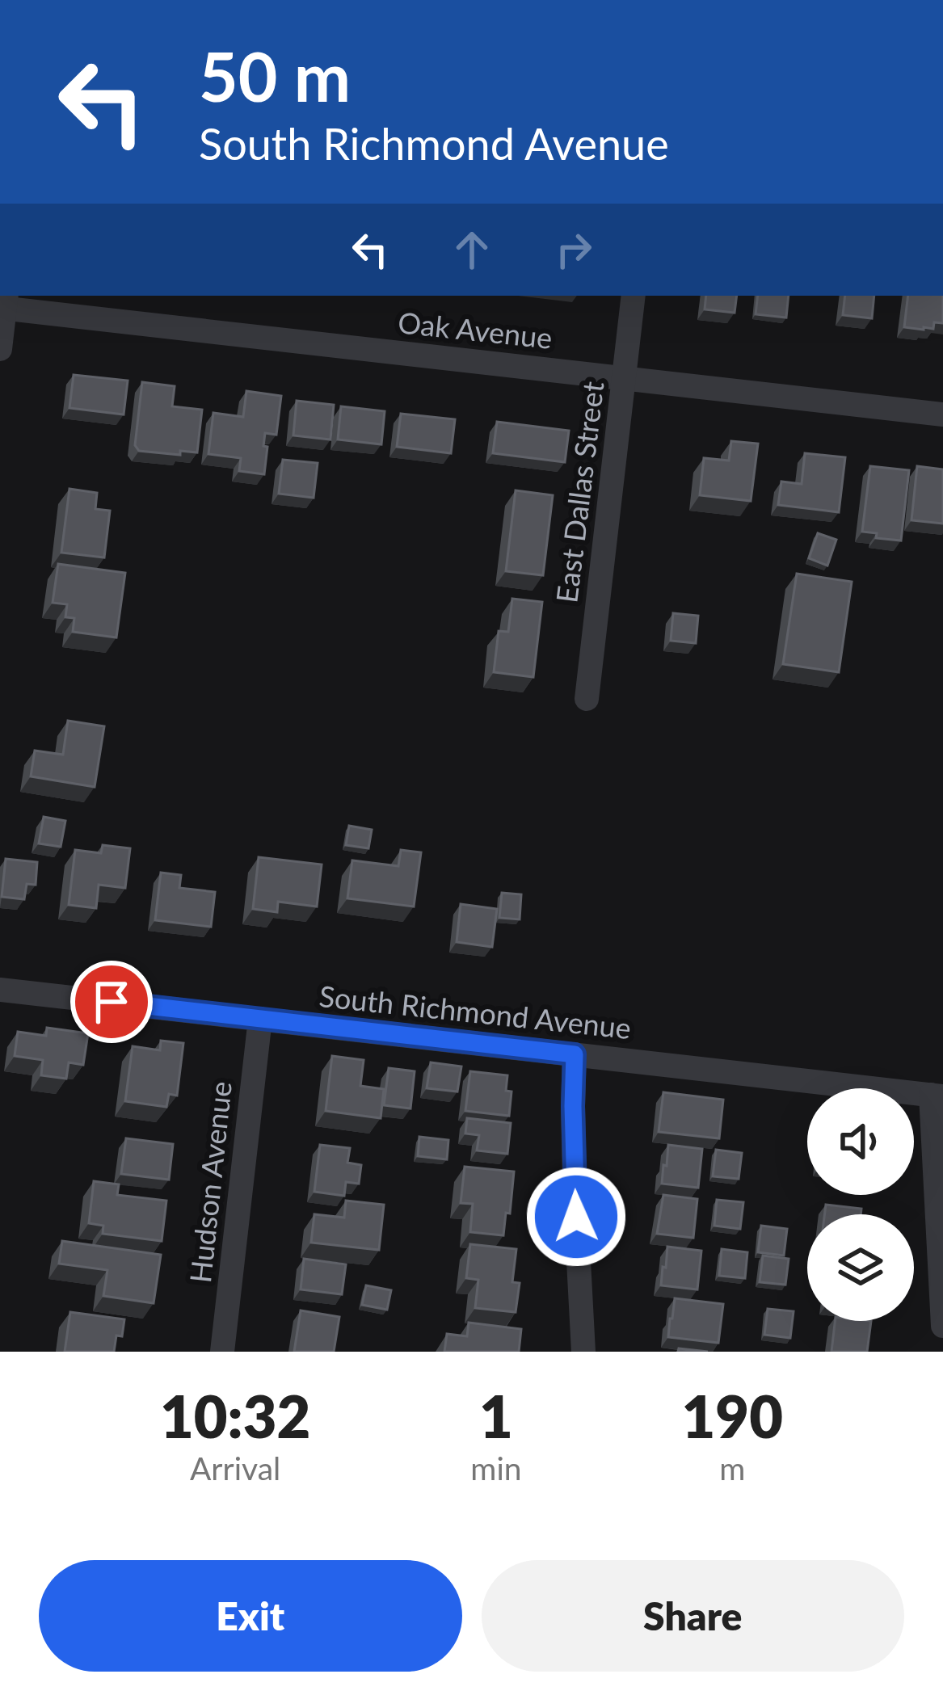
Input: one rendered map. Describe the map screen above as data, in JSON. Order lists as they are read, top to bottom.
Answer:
{
  "streets": {
    "street": [
      "Oak Avenue",
      "East Dallas Street",
      "South Richmond Avenue",
      "Hudson Avenue"
    ]
  },
  "crossings": [
    ["Oak Avenue", "East Dallas Street"],
    ["South Richmond Avenue", "Hudson Avenue"]
  ],
  "page": {
    "turn": ["50 m", "South Richmond Avenue"],
    "eta": [
      "10:32",
      "Arrival",
      "1",
      "min",
      "190",
      "m"
    ],
    "buttons": ["Exit", "Share"]
  }
}
